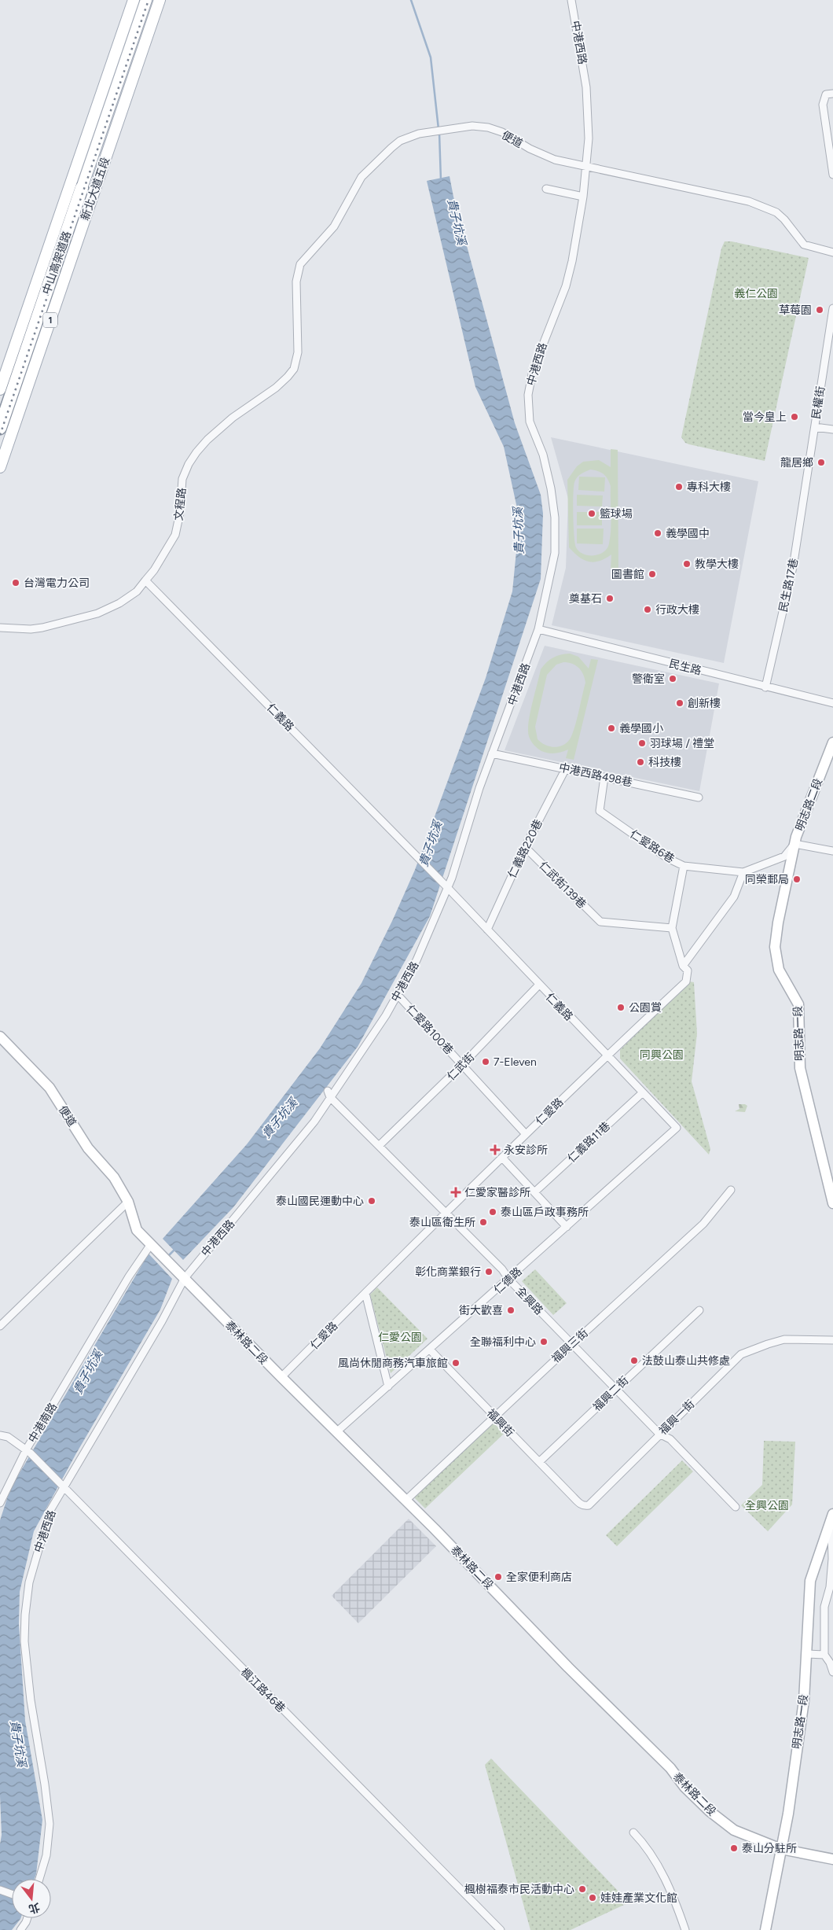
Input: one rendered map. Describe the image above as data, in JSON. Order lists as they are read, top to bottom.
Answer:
{
  "streets": {
    "highway": ["中山高架道路", "1"],
    "main road": [
      "便道",
      "新北大道五段",
      "明志路二段",
      "明志路一段",
      "泰林路二段"
    ],
    "street": [
      "中港西路",
      "民權街",
      "文程路",
      "民生路17巷",
      "民生路",
      "仁義路",
      "中港西路498巷",
      "仁愛路6巷",
      "仁義路220巷",
      "仁武街139巷",
      "仁愛路100巷",
      "仁武街",
      "仁愛路",
      "仁義路11巷",
      "仁德路",
      "全興路",
      "福興三街",
      "福興二街",
      "福興一街",
      "中港南路",
      "福興街",
      "楓江路46巷"
    ]
  },
  "crossings": [
    ["中港西路", "便道"],
    ["中港西路", "民生路"],
    ["中港西路", "仁義路"],
    ["中港西路", "中港西路498巷"],
    ["中港西路", "仁愛路100巷"],
    ["中港西路", "全興路"],
    ["中港西路", "泰林路二段"],
    ["中港西路", "楓江路46巷"],
    ["便道", "文程路"],
    ["便道", "泰林路二段"],
    ["新北大道五段", "中山高架道路"],
    ["民權街", "民生路17巷"],
    ["文程路", "仁義路"],
    ["民生路17巷", "民生路"],
    ["仁義路", "仁義路220巷"],
    ["仁義路", "仁武街"],
    ["仁義路", "仁愛路"],
    ["仁義路", "仁義路11巷"],
    ["仁義路", "仁德路"],
    ["中港西路498巷", "仁愛路6巷"],
    ["中港西路498巷", "仁義路220巷"],
    ["明志路二段", "明志路一段"],
    ["仁義路220巷", "仁武街139巷"],
    ["仁愛路100巷", "仁武街"],
    ["仁愛路100巷", "仁愛路"],
    ["明志路一段", "泰林路二段"],
    ["仁武街", "全興路"],
    ["仁愛路", "全興路"],
    ["仁愛路", "泰林路二段"],
    ["仁德路", "全興路"],
    ["仁德路", "泰林路二段"],
    ["仁德路", "福興街"],
    ["全興路", "福興三街"],
    ["全興路", "福興二街"],
    ["全興路", "福興一街"],
    ["泰林路二段", "福興三街"],
    ["泰林路二段", "中港南路"],
    ["福興三街", "福興街"],
    ["福興二街", "福興街"],
    ["福興一街", "福興街"],
    ["中港南路", "楓江路46巷"]
  ],
  "water": ["貴子坑溪"],
  "parks": [
    "義仁公園",
    "同興公園",
    "仁愛公園",
    "全興公園"
  ],
  "places": {
    "other": [
      "草莓園",
      "當今皇上",
      "龍居鄉",
      "專科大樓",
      "籃球場",
      "義學國中",
      "教學大樓",
      "圖書館",
      "台灣電力公司",
      "奠基石",
      "行政大樓",
      "警衛室",
      "創新樓",
      "義學國小",
      "羽球場 / 禮堂",
      "科技樓",
      "同榮郵局",
      "公園賞",
      "7-Eleven",
      "泰山國民運動中心",
      "泰山區戶政事務所",
      "泰山區衛生所",
      "彰化商業銀行",
      "街大歡喜",
      "全聯福利中心",
      "法鼓山泰山共修處",
      "風尚休閒商務汽車旅館",
      "全家便利商店",
      "泰山分駐所",
      "楓樹福泰市民活動中心",
      "娃娃產業文化館"
    ],
    "health": ["永安診所", "仁愛家醫診所"]
  },
  "north": "bottom"
}
